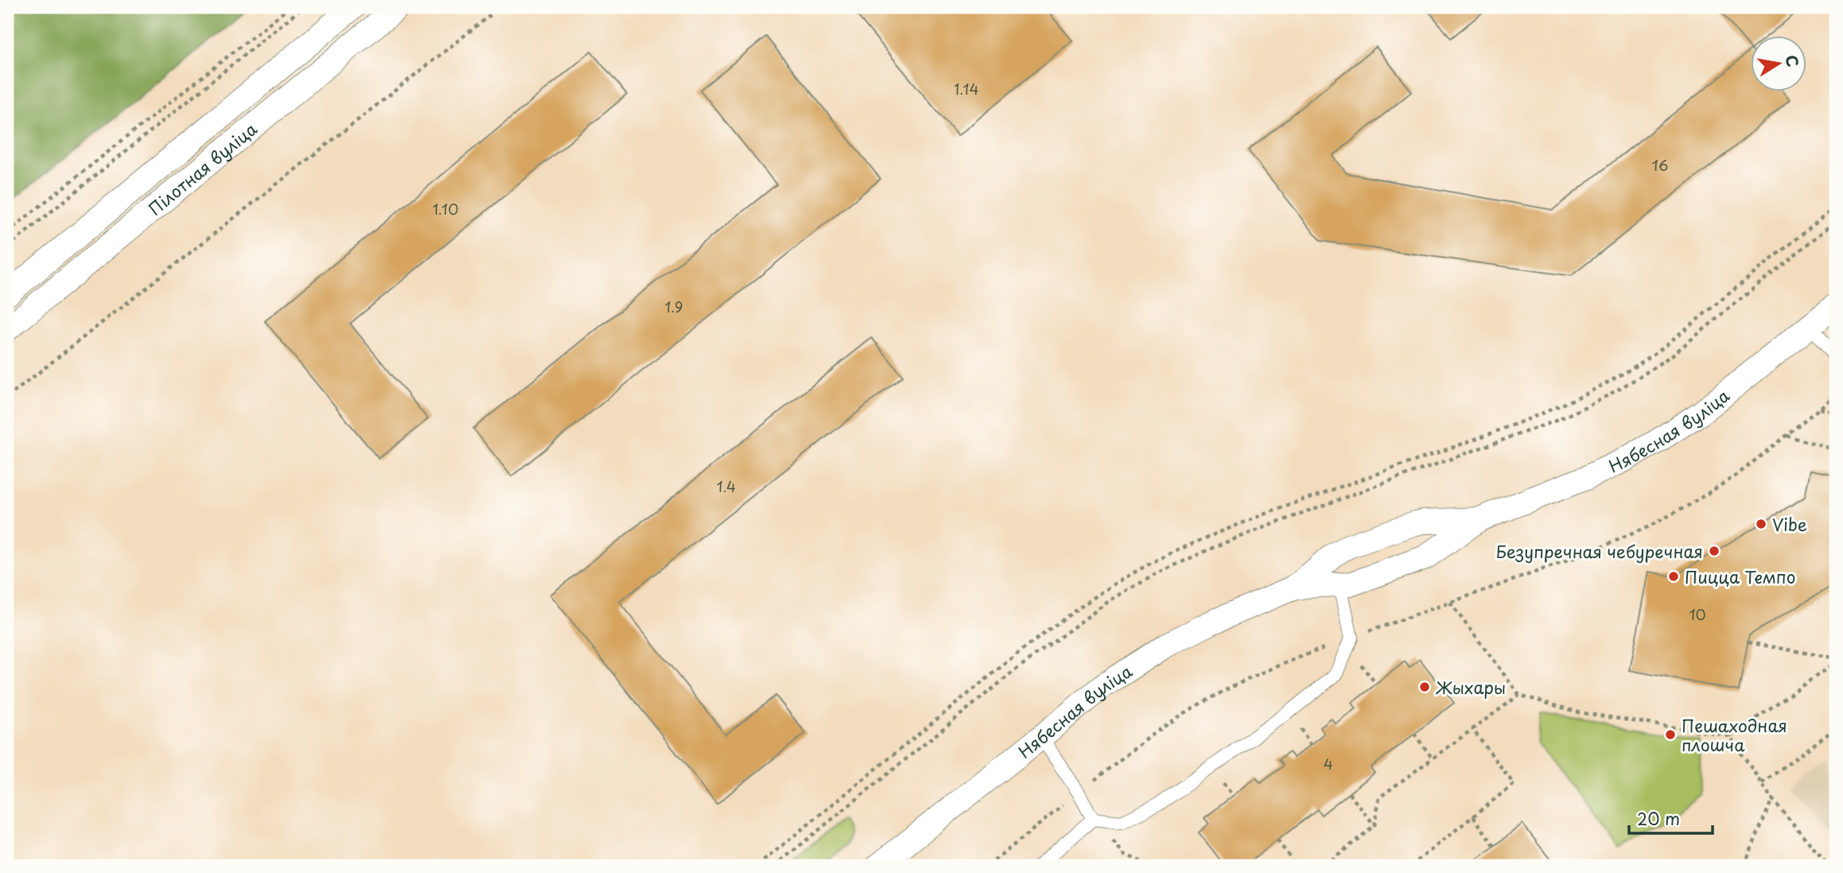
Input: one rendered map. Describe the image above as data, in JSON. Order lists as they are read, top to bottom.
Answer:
{
  "streets": {
    "street": ["Пілотная вуліца", "Нябесная вуліца"]
  },
  "places": [
    "Vibe",
    "Безупречная чебуречная",
    "Пицца Темпо",
    "Жыхары",
    "Пешаходная плошча"
  ],
  "house_numbers": [
    "1.14",
    "16",
    "1.10",
    "1.9",
    "1.4",
    "10",
    "4"
  ],
  "scale_bar": "20 m",
  "north": "right"
}
